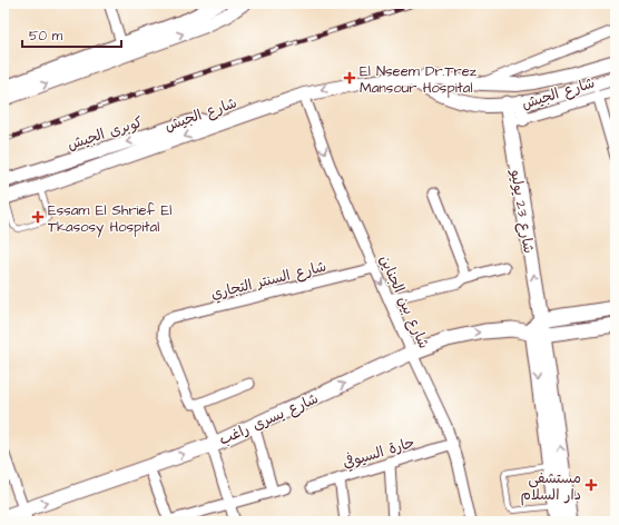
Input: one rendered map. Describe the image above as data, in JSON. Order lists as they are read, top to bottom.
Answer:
{
  "streets": {
    "main road": ["شارع 23 يوليو", "شارع يسرى راغب"],
    "street": [
      "شارع الجيش",
      "كوبرى الجيش",
      "شارع السنتر التجاري",
      "شارع بين الجناين",
      "حارة السيوفي"
    ]
  },
  "crossings": [
    ["شارع الجيش", "كوبرى الجيش"],
    ["شارع الجيش", "شارع 23 يوليو"],
    ["شارع الجيش", "شارع بين الجناين"],
    ["شارع السنتر التجاري", "شارع بين الجناين"],
    ["شارع بين الجناين", "شارع يسرى راغب"],
    ["شارع بين الجناين", "حارة السيوفي"]
  ],
  "one_way": ["شارع 23 يوليو", "شارع يسرى راغب"],
  "places": {
    "health": ["El Nseem Dr.Trez Mansour Hospital", "Essam El Shrief El Tkasosy Hospital", "مستشفى دار السلام"]
  },
  "scale_bar": "50 m"
}
